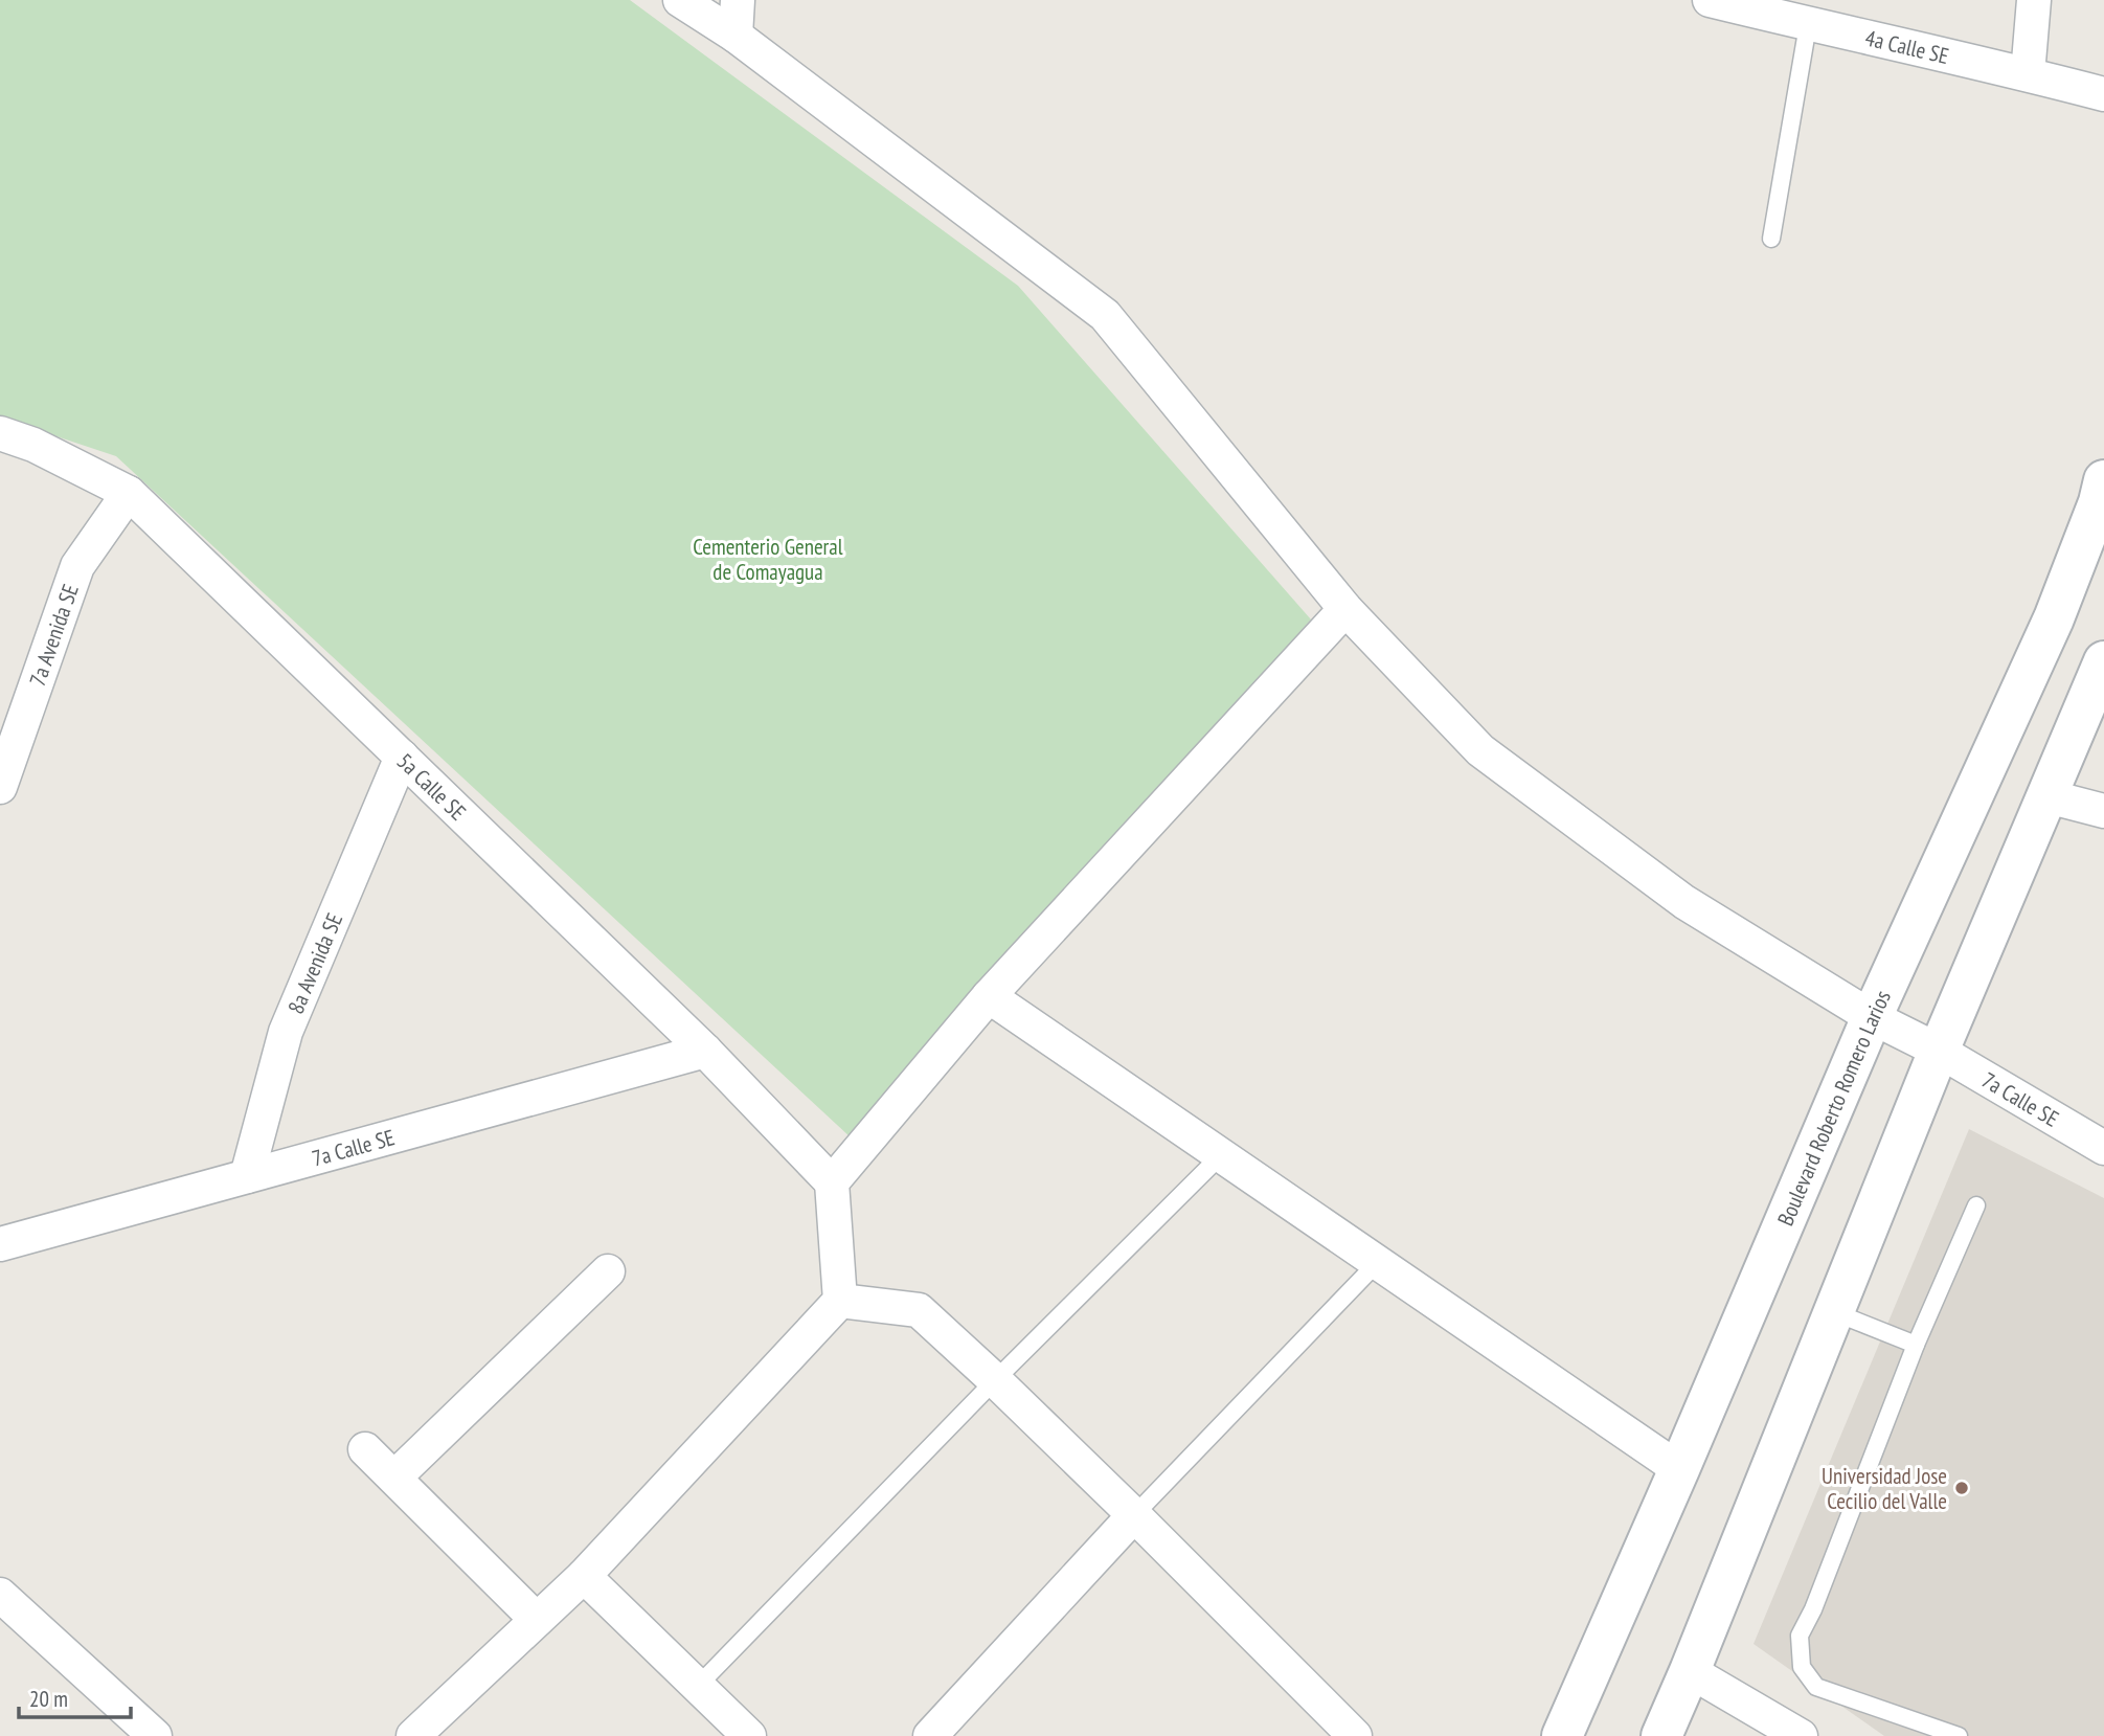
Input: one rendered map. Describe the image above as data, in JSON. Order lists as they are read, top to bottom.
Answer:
{
  "streets": {
    "main road": ["Boulevard Roberto Romero Larios"],
    "street": [
      "4a Calle SE",
      "7a Avenida SE",
      "5a Calle SE",
      "8a Avenida SE",
      "7a Calle SE"
    ]
  },
  "crossings": [
    ["7a Avenida SE", "5a Calle SE"],
    ["5a Calle SE", "8a Avenida SE"],
    ["5a Calle SE", "7a Calle SE"],
    ["8a Avenida SE", "7a Calle SE"],
    ["7a Calle SE", "Boulevard Roberto Romero Larios"]
  ],
  "parks": ["Cementerio General de Comayagua"],
  "places": ["Universidad Jose Cecilio del Valle"],
  "scale_bar": "20 m"
}
